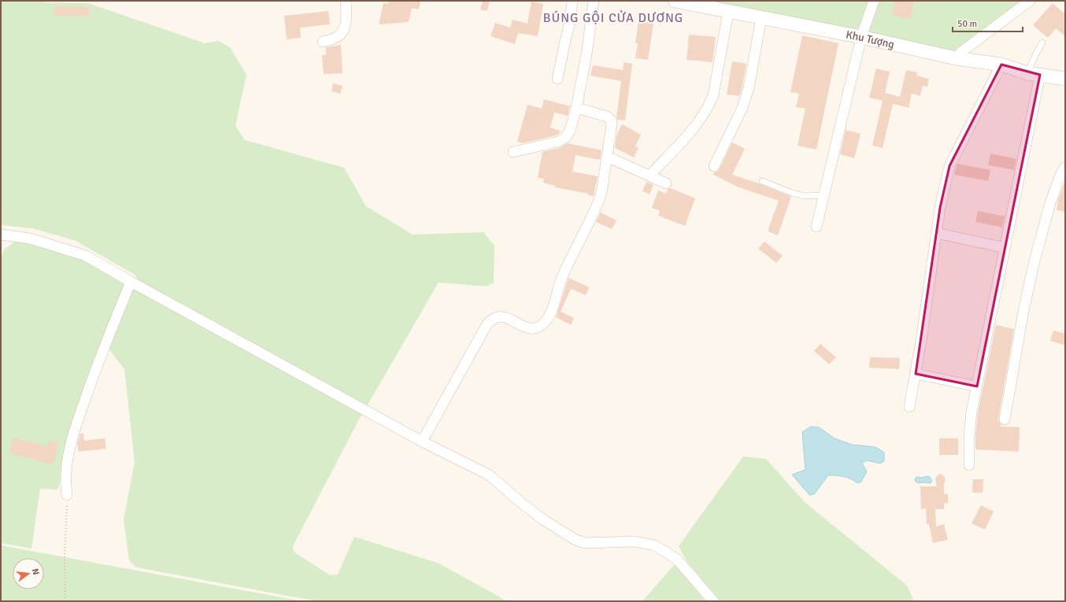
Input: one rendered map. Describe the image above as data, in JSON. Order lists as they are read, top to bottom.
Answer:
{
  "streets": {
    "street": ["Khu Tượng"]
  },
  "districts": ["BÚNG GỘI CỬA DƯƠNG"],
  "scale_bar": "50 m",
  "north": "right"
}
